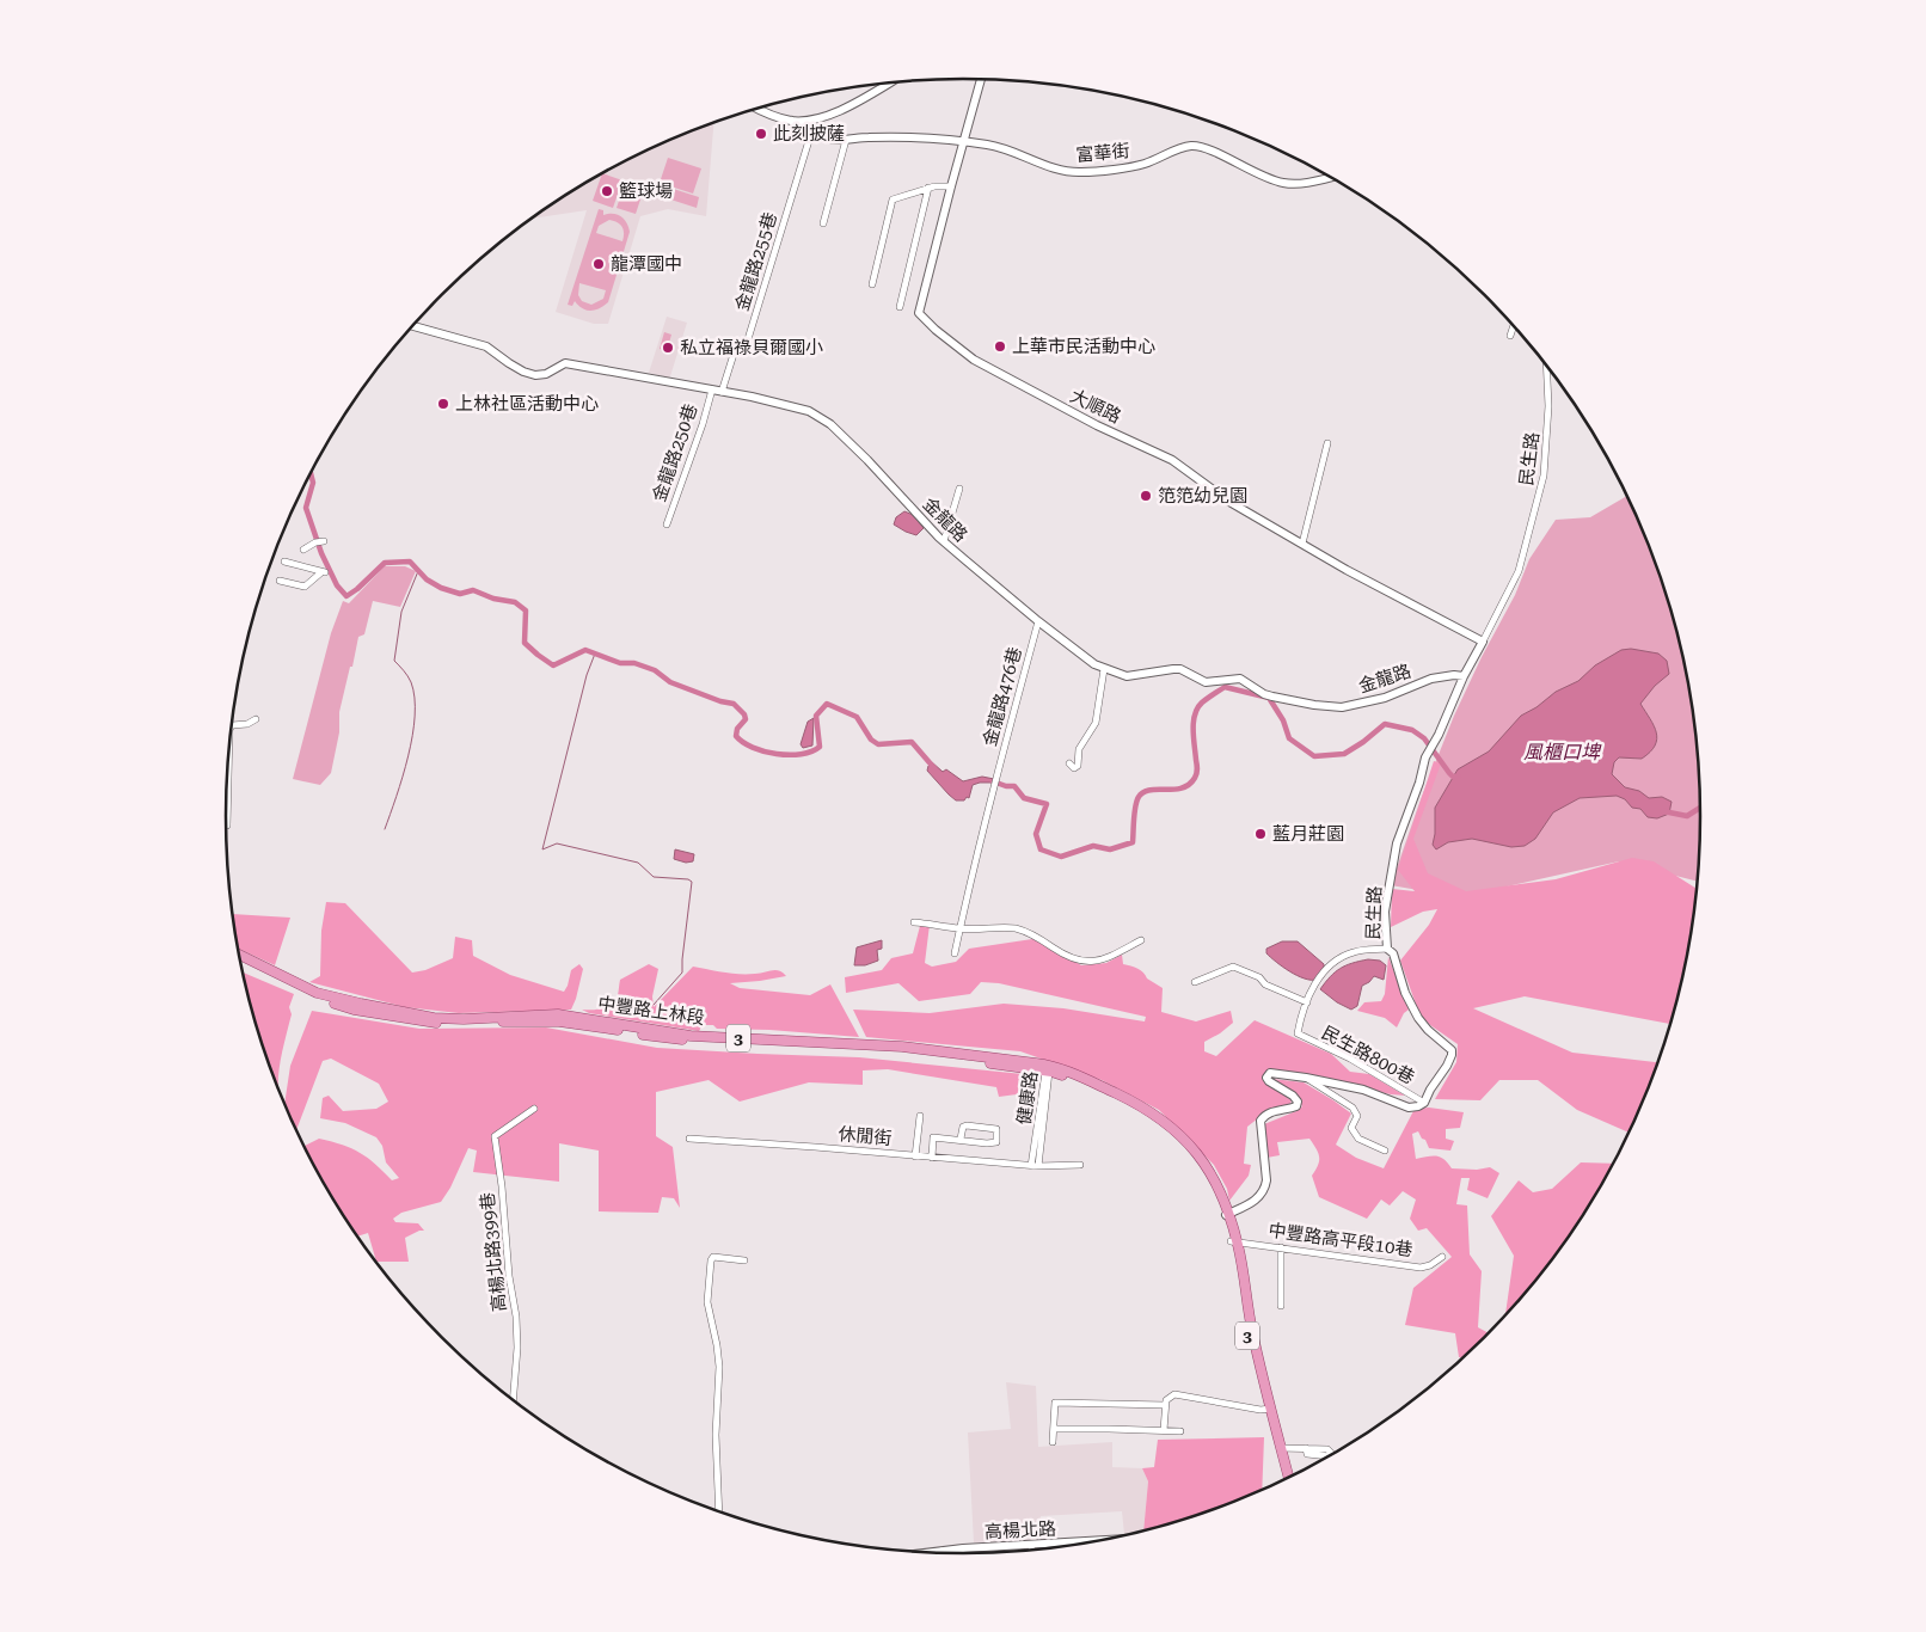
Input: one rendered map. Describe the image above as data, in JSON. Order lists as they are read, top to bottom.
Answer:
{
  "streets": {
    "main road": ["中豐路上林段", "3"],
    "street": [
      "富華街",
      "金龍路255巷",
      "大順路",
      "金龍路250巷",
      "民生路",
      "金龍路",
      "金龍路476巷",
      "民生路800巷",
      "健康路",
      "休閒街",
      "中豐路高平段10巷",
      "高楊北路399巷",
      "高楊北路"
    ]
  },
  "crossings": [
    ["富華街", "金龍路255巷"],
    ["富華街", "大順路"],
    ["金龍路255巷", "金龍路"],
    ["大順路", "民生路"],
    ["金龍路250巷", "金龍路"],
    ["民生路", "金龍路"],
    ["民生路", "民生路800巷"],
    ["金龍路", "金龍路476巷"],
    ["中豐路上林段", "3"],
    ["中豐路上林段", "健康路"],
    ["3", "中豐路高平段10巷"],
    ["健康路", "休閒街"]
  ],
  "water": ["風櫃口埤"],
  "places": [
    "此刻披薩",
    "籃球場",
    "龍潭國中",
    "上華市民活動中心",
    "私立福祿貝爾國小",
    "上林社區活動中心",
    "笵笵幼兒園",
    "藍月莊園"
  ]
}
